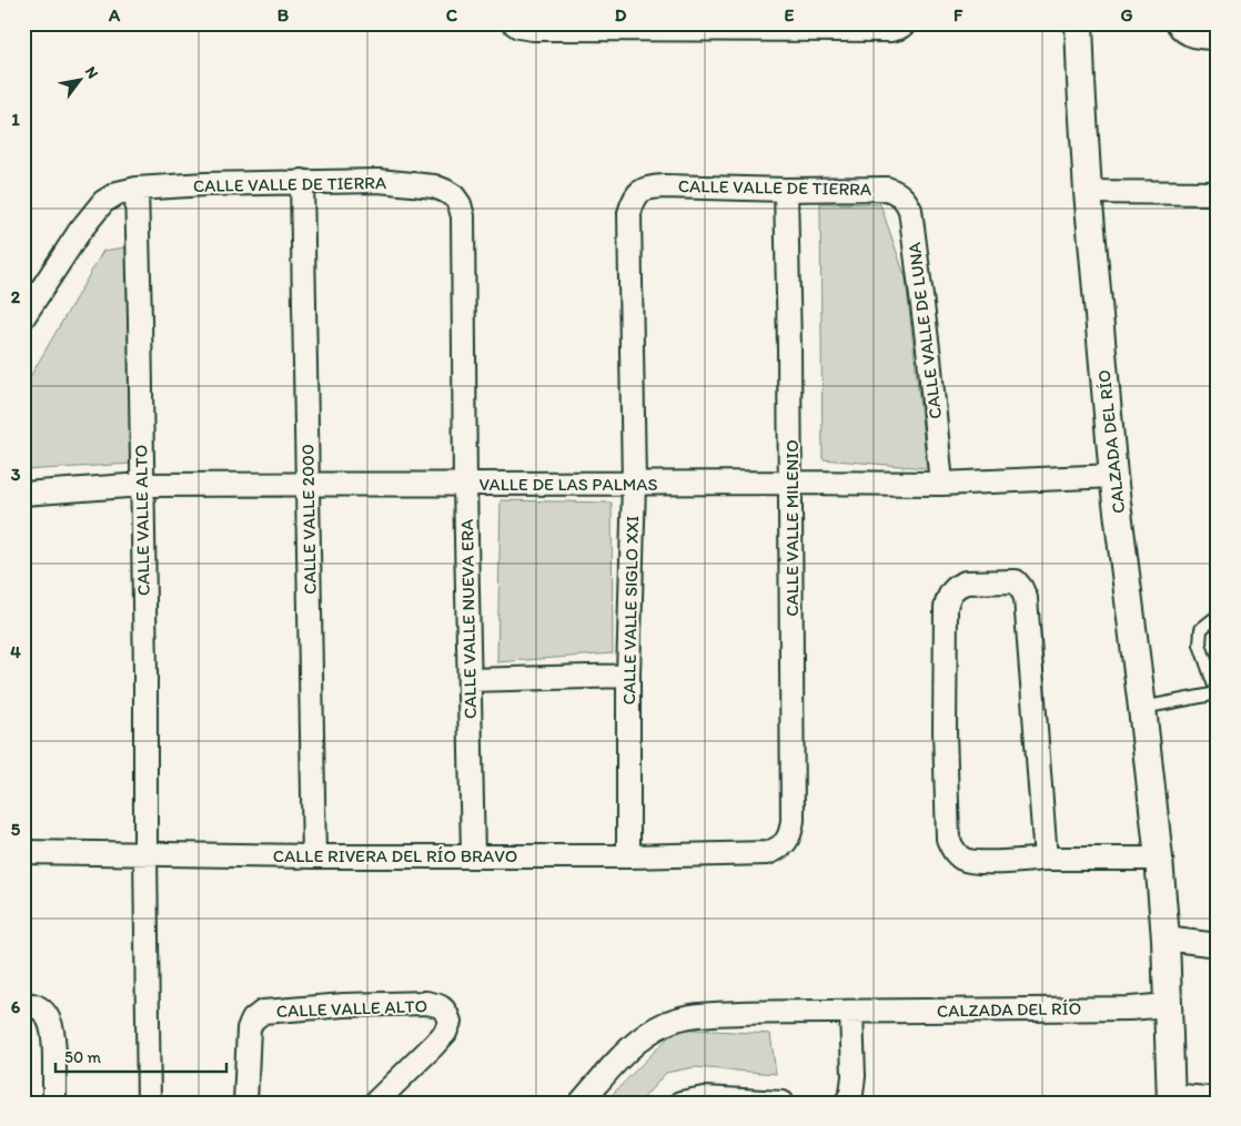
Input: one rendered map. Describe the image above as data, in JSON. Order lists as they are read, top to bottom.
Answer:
{
  "streets": {
    "street": [
      "CALLE VALLE DE TIERRA",
      "CALLE VALLE DE LUNA",
      "CALZADA DEL RÍO",
      "VALLE DE LAS PALMAS",
      "CALLE VALLE 2000",
      "CALLE VALLE ALTO",
      "CALLE VALLE MILENIO",
      "CALLE VALLE SIGLO XXI",
      "CALLE VALLE NUEVA ERA",
      "CALLE RIVERA DEL RÍO BRAVO"
    ]
  },
  "crossings": [
    ["CALLE VALLE DE TIERRA", "CALLE VALLE DE LUNA"],
    ["CALLE VALLE DE TIERRA", "CALLE VALLE 2000"],
    ["CALLE VALLE DE TIERRA", "CALLE VALLE ALTO"],
    ["CALLE VALLE DE TIERRA", "CALLE VALLE MILENIO"],
    ["CALLE VALLE DE TIERRA", "CALLE VALLE SIGLO XXI"],
    ["CALLE VALLE DE TIERRA", "CALLE VALLE NUEVA ERA"],
    ["CALLE VALLE DE LUNA", "VALLE DE LAS PALMAS"],
    ["CALZADA DEL RÍO", "VALLE DE LAS PALMAS"],
    ["VALLE DE LAS PALMAS", "CALLE VALLE 2000"],
    ["VALLE DE LAS PALMAS", "CALLE VALLE ALTO"],
    ["VALLE DE LAS PALMAS", "CALLE VALLE MILENIO"],
    ["VALLE DE LAS PALMAS", "CALLE VALLE SIGLO XXI"],
    ["VALLE DE LAS PALMAS", "CALLE VALLE NUEVA ERA"],
    ["CALLE VALLE 2000", "CALLE RIVERA DEL RÍO BRAVO"],
    ["CALLE VALLE ALTO", "CALLE RIVERA DEL RÍO BRAVO"],
    ["CALLE VALLE MILENIO", "CALLE RIVERA DEL RÍO BRAVO"],
    ["CALLE VALLE SIGLO XXI", "CALLE RIVERA DEL RÍO BRAVO"],
    ["CALLE VALLE NUEVA ERA", "CALLE RIVERA DEL RÍO BRAVO"]
  ],
  "scale_bar": "50 m",
  "north": "top right",
  "grid": {
    "columns": [
      "A",
      "B",
      "C",
      "D",
      "E",
      "F",
      "G"
    ],
    "rows": [
      "1",
      "2",
      "3",
      "4",
      "5",
      "6"
    ]
  }
}
